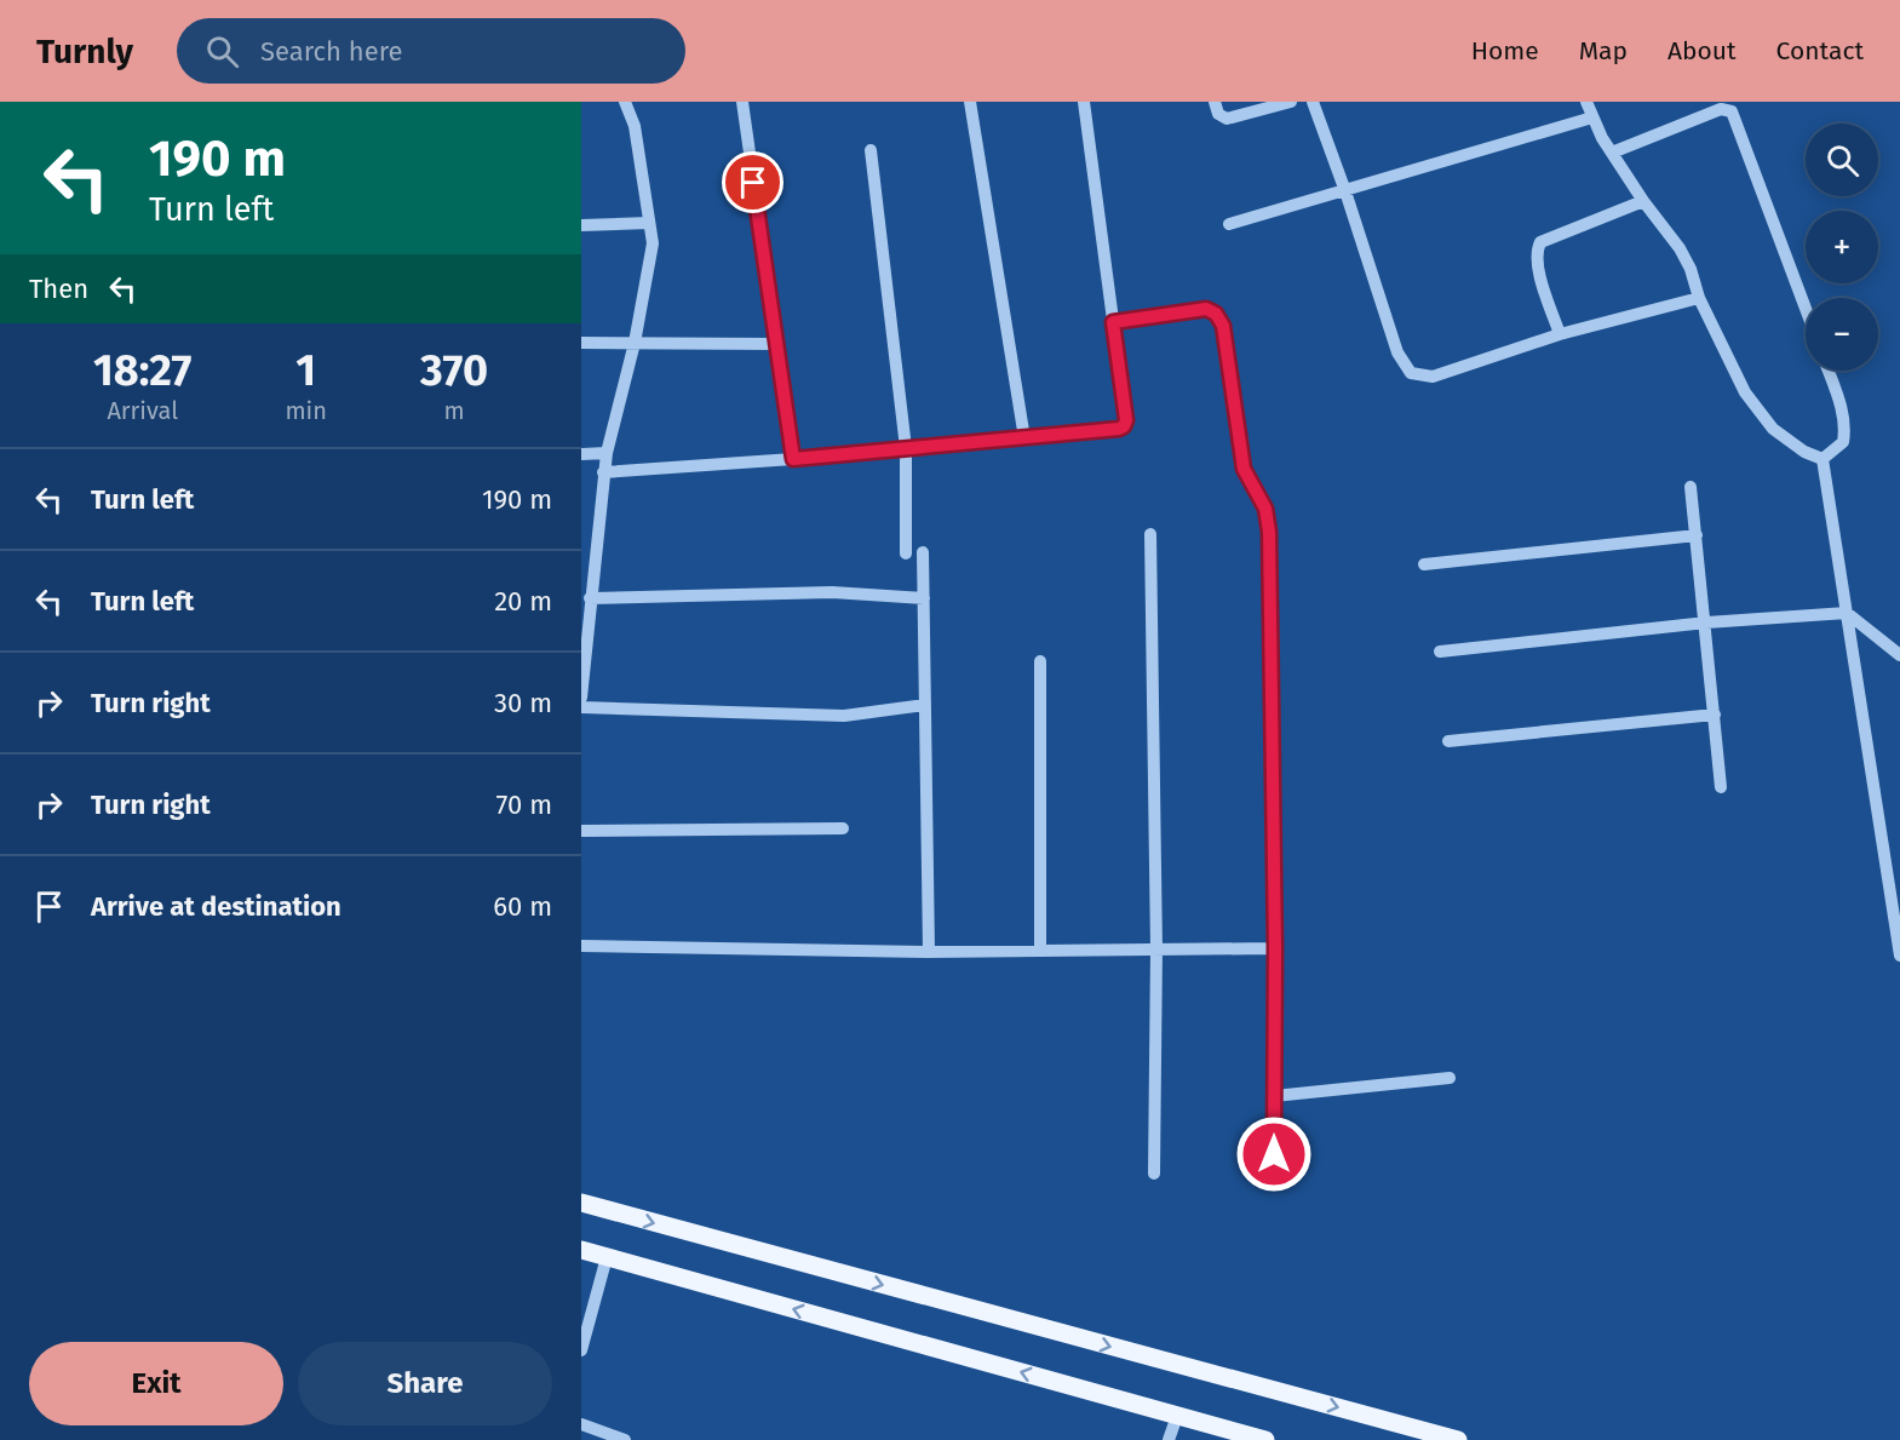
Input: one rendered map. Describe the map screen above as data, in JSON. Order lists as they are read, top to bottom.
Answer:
{
  "page": {
    "header": "Turnly",
    "search": "Search here",
    "nav": [
      "Home",
      "Map",
      "About",
      "Contact"
    ],
    "turn": ["190 m", "Turn left"],
    "map_buttons": ["+", "−"],
    "then": "Then",
    "eta": [
      "18:27",
      "Arrival",
      "1",
      "min",
      "370",
      "m"
    ],
    "list": [
      {
        "name": "Turn left",
        "value": "190 m"
      },
      {
        "name": "Turn left",
        "value": "20 m"
      },
      {
        "name": "Turn right",
        "value": "30 m"
      },
      {
        "name": "Turn right",
        "value": "70 m"
      },
      {
        "name": "Arrive at destination",
        "value": "60 m"
      }
    ],
    "buttons": ["Exit", "Share"]
  }
}
